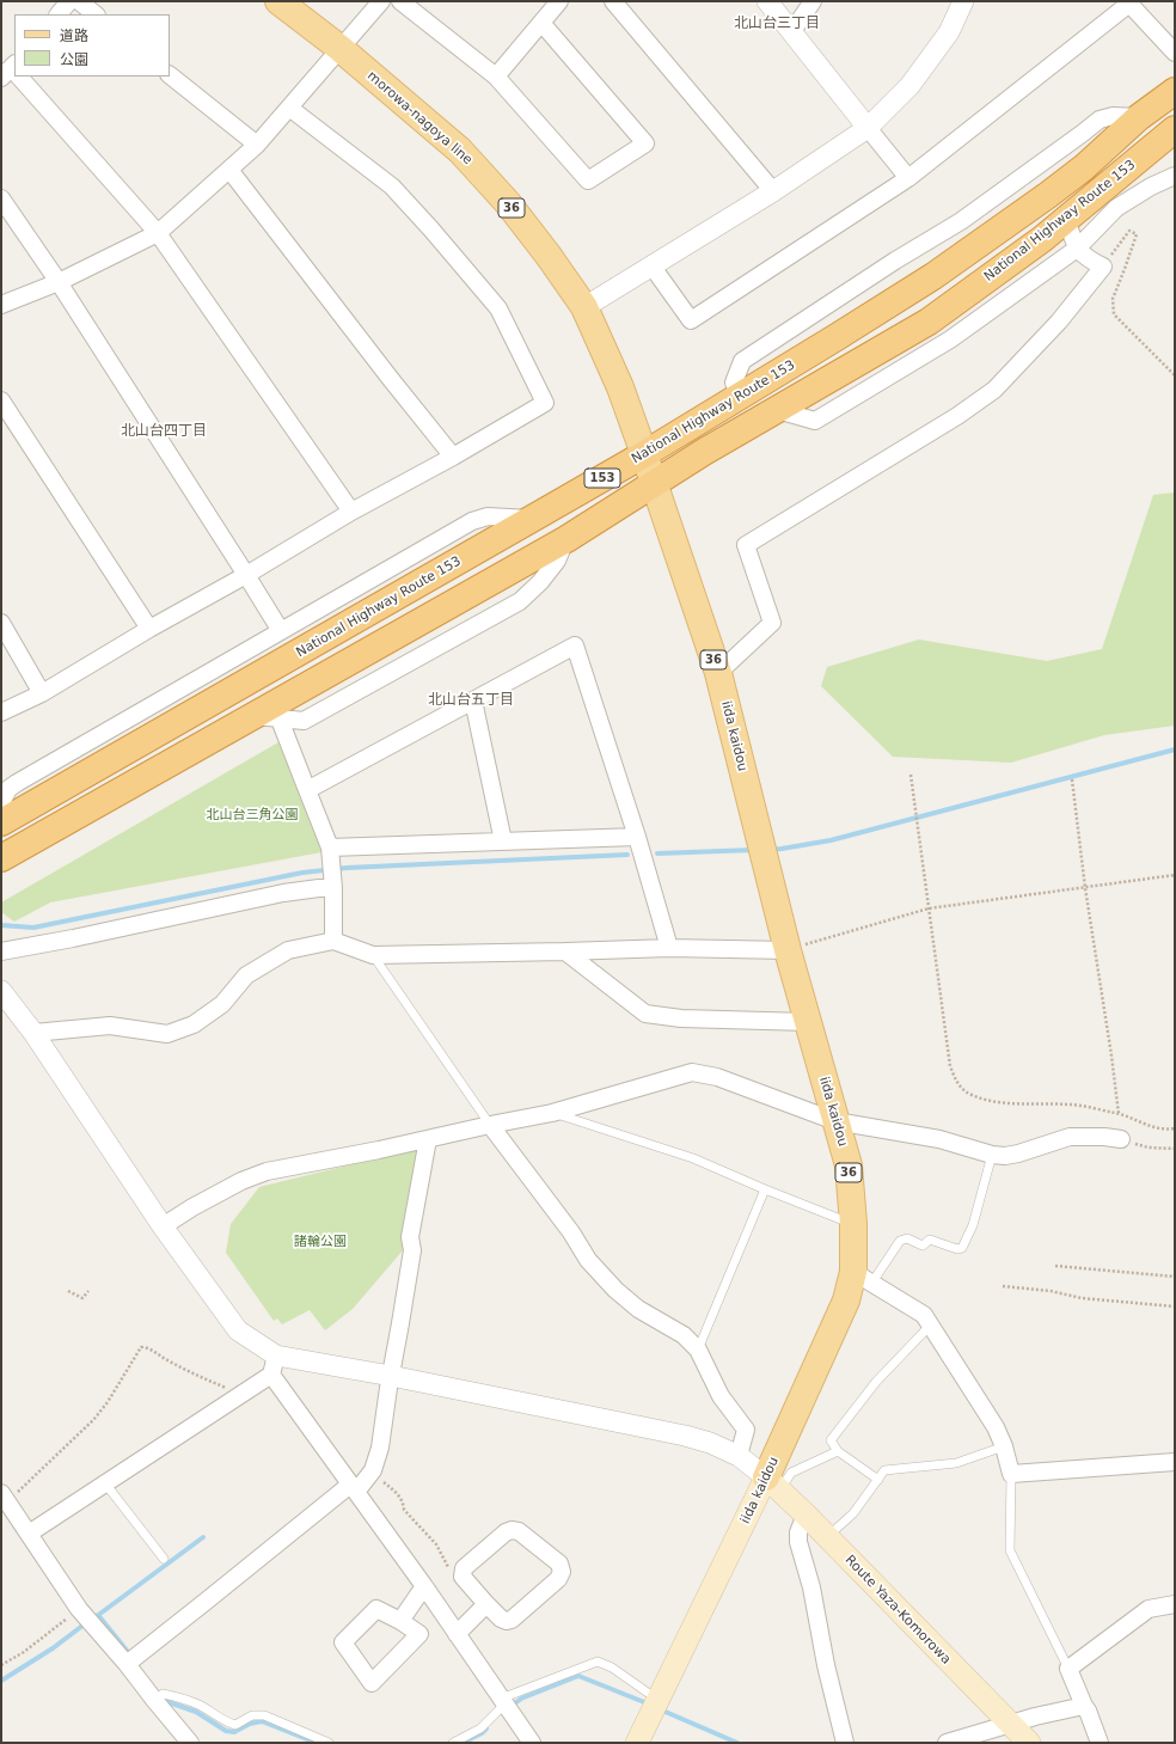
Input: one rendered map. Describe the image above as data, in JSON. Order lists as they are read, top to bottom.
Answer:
{
  "streets": {
    "highway": ["National Highway Route 153", "153"],
    "main road": [
      "morowa-nagoya line",
      "36",
      "iida kaidou",
      "Route Yaza-Komorowa"
    ]
  },
  "crossings": [
    ["morowa-nagoya line", "National Highway Route 153"],
    ["morowa-nagoya line", "iida kaidou"],
    ["National Highway Route 153", "iida kaidou"],
    ["iida kaidou", "Route Yaza-Komorowa"]
  ],
  "districts": ["北山台三丁目", "北山台四丁目", "北山台五丁目"],
  "parks": ["北山台三角公園", "諸輪公園"],
  "legend": ["道路", "公園"]
}
